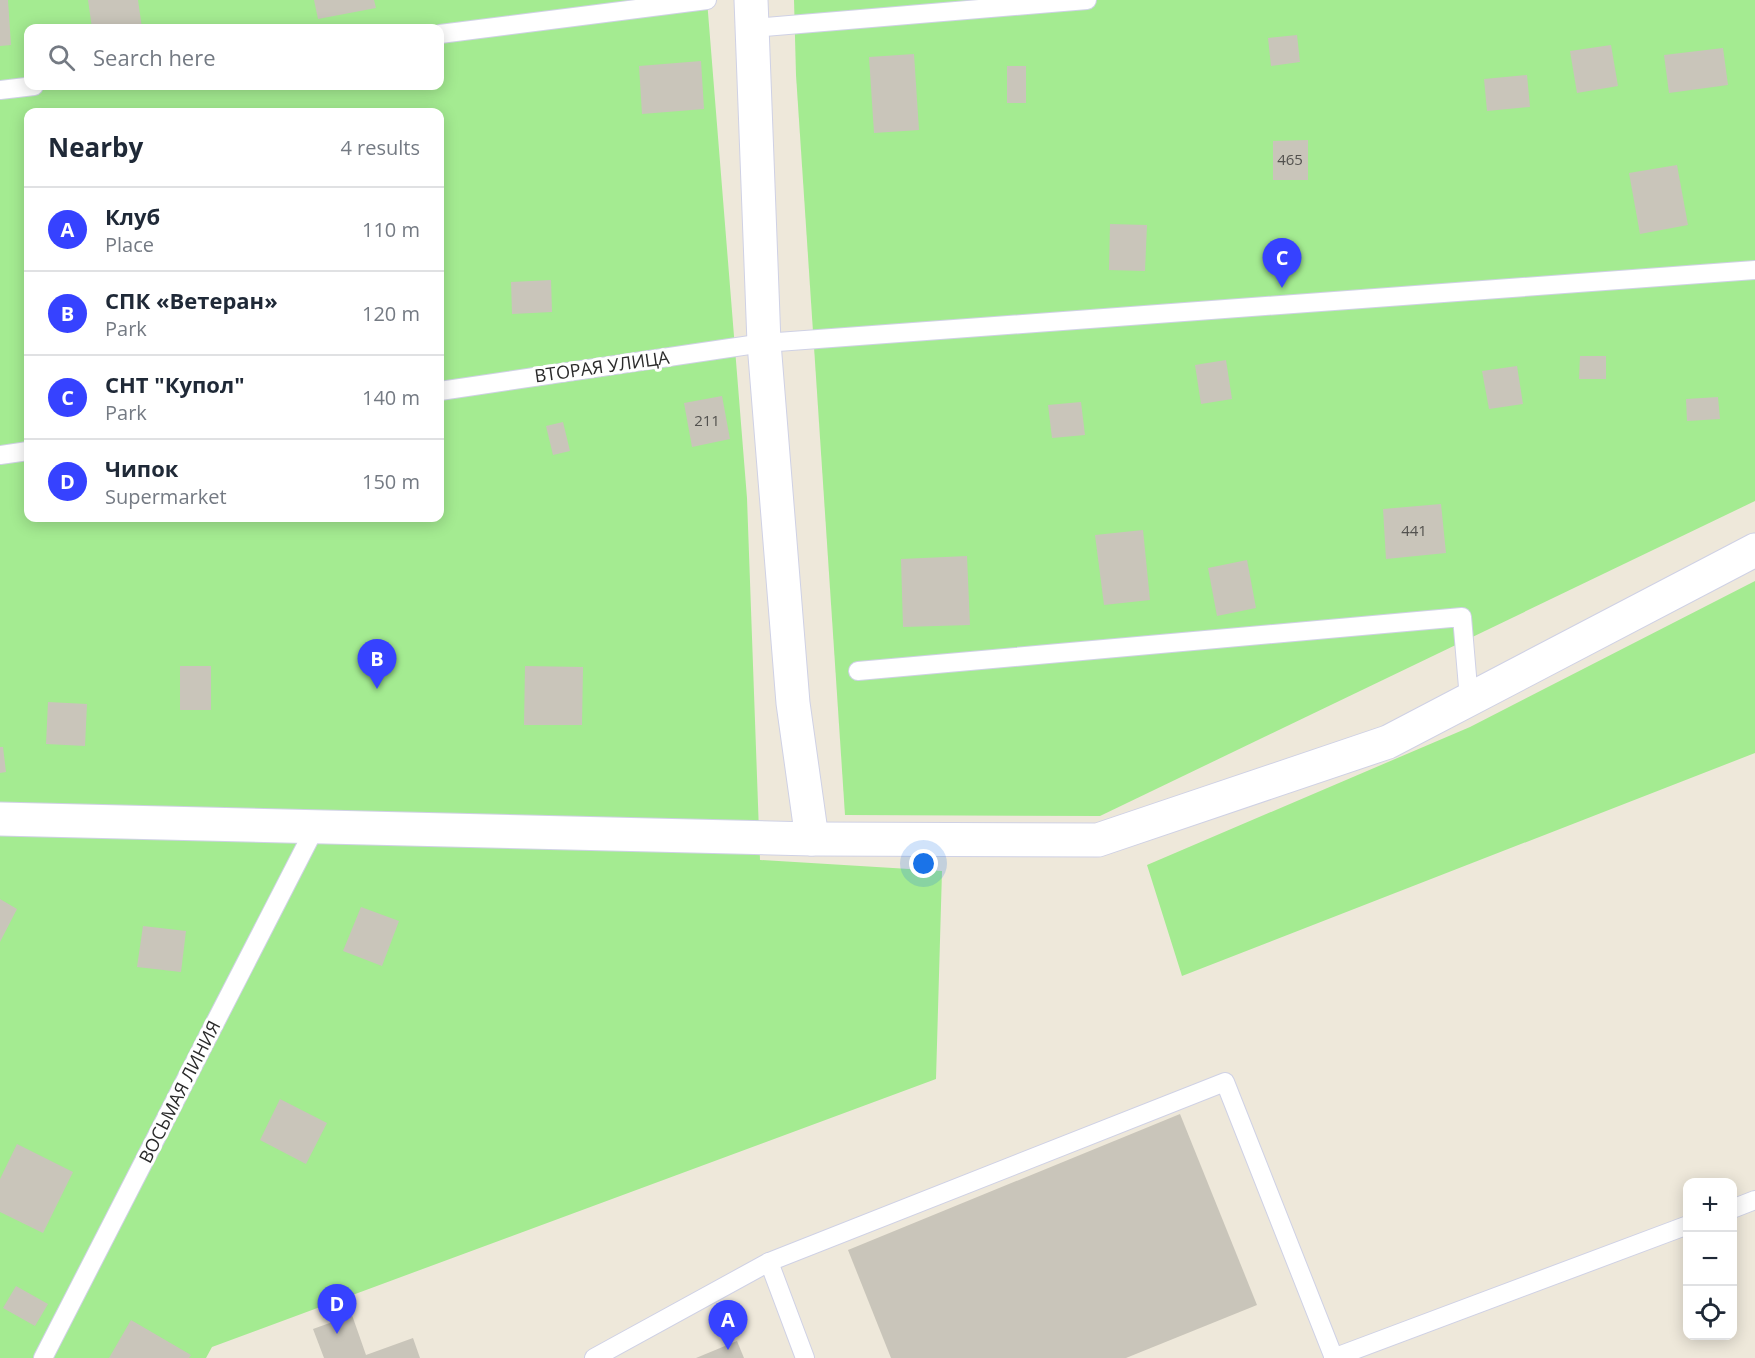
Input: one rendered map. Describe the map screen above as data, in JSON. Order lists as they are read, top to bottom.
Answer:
{
  "streets": {
    "lane": ["ВТОРАЯ УЛИЦА", "ВОСЬМАЯ ЛИНИЯ"]
  },
  "house_numbers": ["465", "211", "441"],
  "page": {
    "search": "Search here",
    "heading": ["Nearby", "4 results"],
    "list": [
      {
        "mark": "A",
        "name": "Клуб",
        "note": "Place",
        "value": "110 m"
      },
      {
        "mark": "B",
        "name": "СПК «Ветеран»",
        "note": "Park",
        "value": "120 m"
      },
      {
        "mark": "C",
        "name": "СНТ \"Купол\"",
        "note": "Park",
        "value": "140 m"
      },
      {
        "mark": "D",
        "name": "Чипок",
        "note": "Supermarket",
        "value": "150 m"
      }
    ],
    "pins": [
      "C",
      "B",
      "D",
      "A"
    ],
    "map_buttons": ["+", "−"]
  }
}
